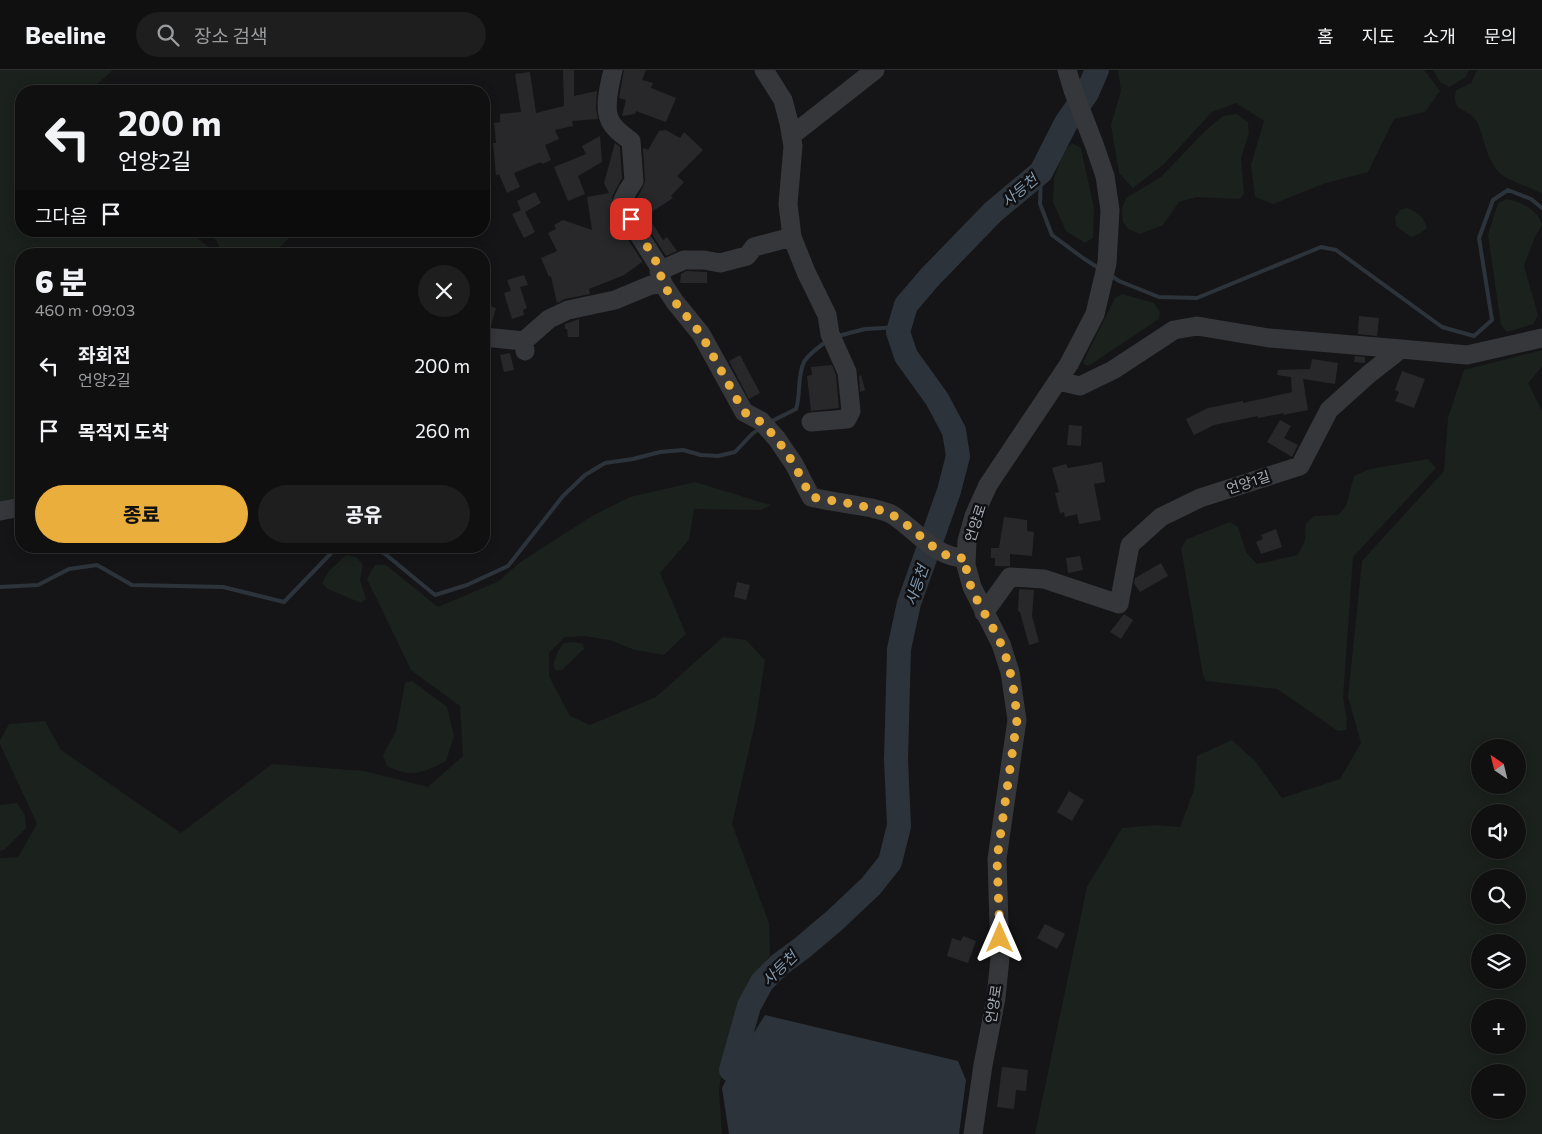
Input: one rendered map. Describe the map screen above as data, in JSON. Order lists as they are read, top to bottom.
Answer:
{
  "streets": {
    "street": ["언양1길", "언양로"]
  },
  "crossings": [
    ["언양1길", "언양로"]
  ],
  "water": ["사등천"],
  "north": "top left",
  "page": {
    "header": "Beeline",
    "search": "장소 검색",
    "nav": [
      "홈",
      "지도",
      "소개",
      "문의"
    ],
    "turn": ["200 m", "언양2길"],
    "then": "그다음",
    "heading": ["6 분", "460 m · 09:03"],
    "list": [
      {
        "name": "좌회전",
        "note": "언양2길",
        "value": "200 m"
      },
      {
        "name": "목적지 도착",
        "value": "260 m"
      }
    ],
    "buttons": ["종료", "공유"],
    "map_buttons": ["+", "−"]
  }
}
